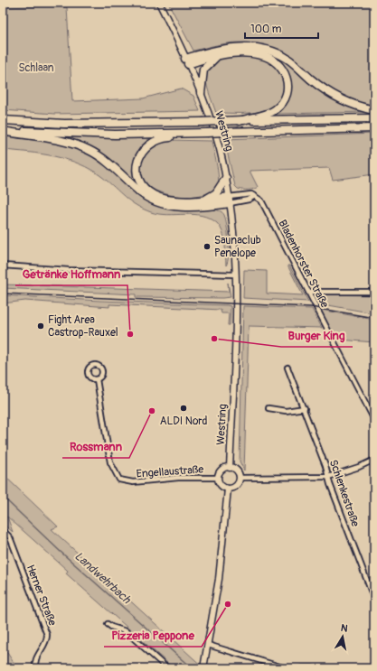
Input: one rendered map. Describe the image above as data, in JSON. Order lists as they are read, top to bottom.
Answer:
{
  "streets": {
    "main road": ["Westring"],
    "street": [
      "Bladenhorster Straße",
      "Engellaustraße",
      "Schlenkestraße",
      "Herner Straße"
    ]
  },
  "crossings": [
    ["Westring", "Engellaustraße"]
  ],
  "water": ["Landwehrbach"],
  "parks": ["Schlaan"],
  "places": [
    "Saunaclub Penelope",
    "Fight Area Castrop-Rauxel",
    "Getränke Hoffmann",
    "Burger King",
    "ALDI Nord",
    "Rossmann",
    "Pizzeria Peppone"
  ],
  "scale_bar": "100 m",
  "north": "top"
}
